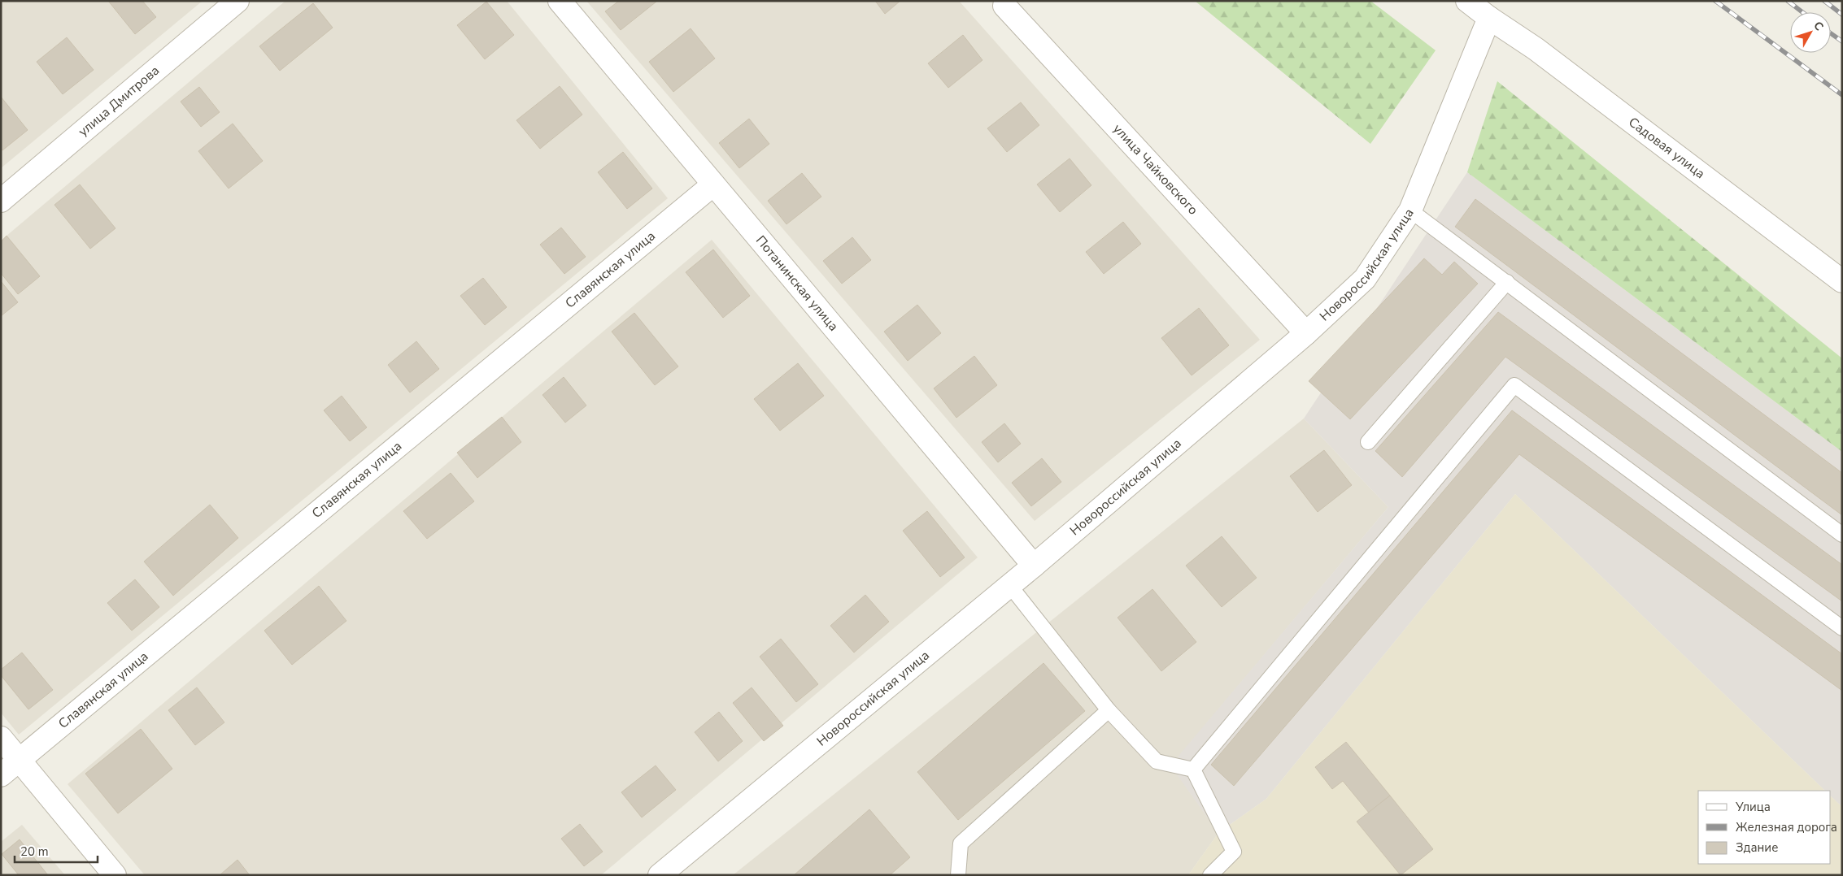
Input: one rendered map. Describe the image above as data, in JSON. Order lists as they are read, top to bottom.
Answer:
{
  "streets": {
    "street": [
      "улица Дмитрова",
      "Садовая улица",
      "улица Чайковского",
      "Новороссийская улица",
      "Славянская улица",
      "Потанинская улица"
    ]
  },
  "crossings": [
    ["Садовая улица", "Новороссийская улица"],
    ["улица Чайковского", "Новороссийская улица"],
    ["Новороссийская улица", "Потанинская улица"],
    ["Славянская улица", "Потанинская улица"]
  ],
  "legend": ["Улица", "Железная дорога", "Здание"],
  "scale_bar": "20 m",
  "north": "top right"
}
